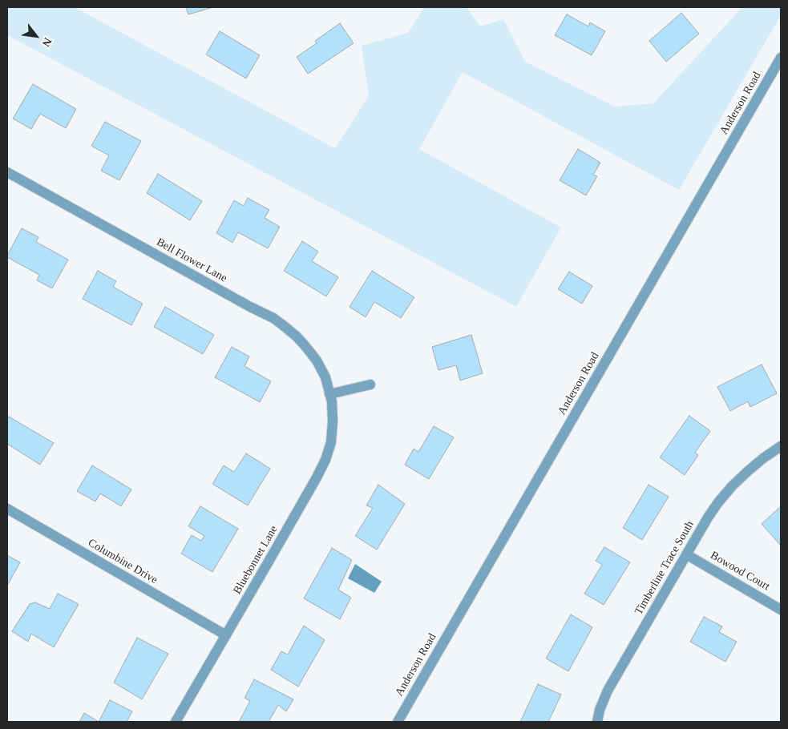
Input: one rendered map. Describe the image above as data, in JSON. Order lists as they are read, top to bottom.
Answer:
{
  "streets": {
    "street": [
      "Anderson Road",
      "Bell Flower Lane",
      "Bluebonnet Lane",
      "Columbine Drive",
      "Timberline Trace South",
      "Bowood Court"
    ]
  },
  "crossings": [
    ["Bell Flower Lane", "Bluebonnet Lane"],
    ["Bluebonnet Lane", "Columbine Drive"],
    ["Timberline Trace South", "Bowood Court"]
  ],
  "north": "bottom right"
}
